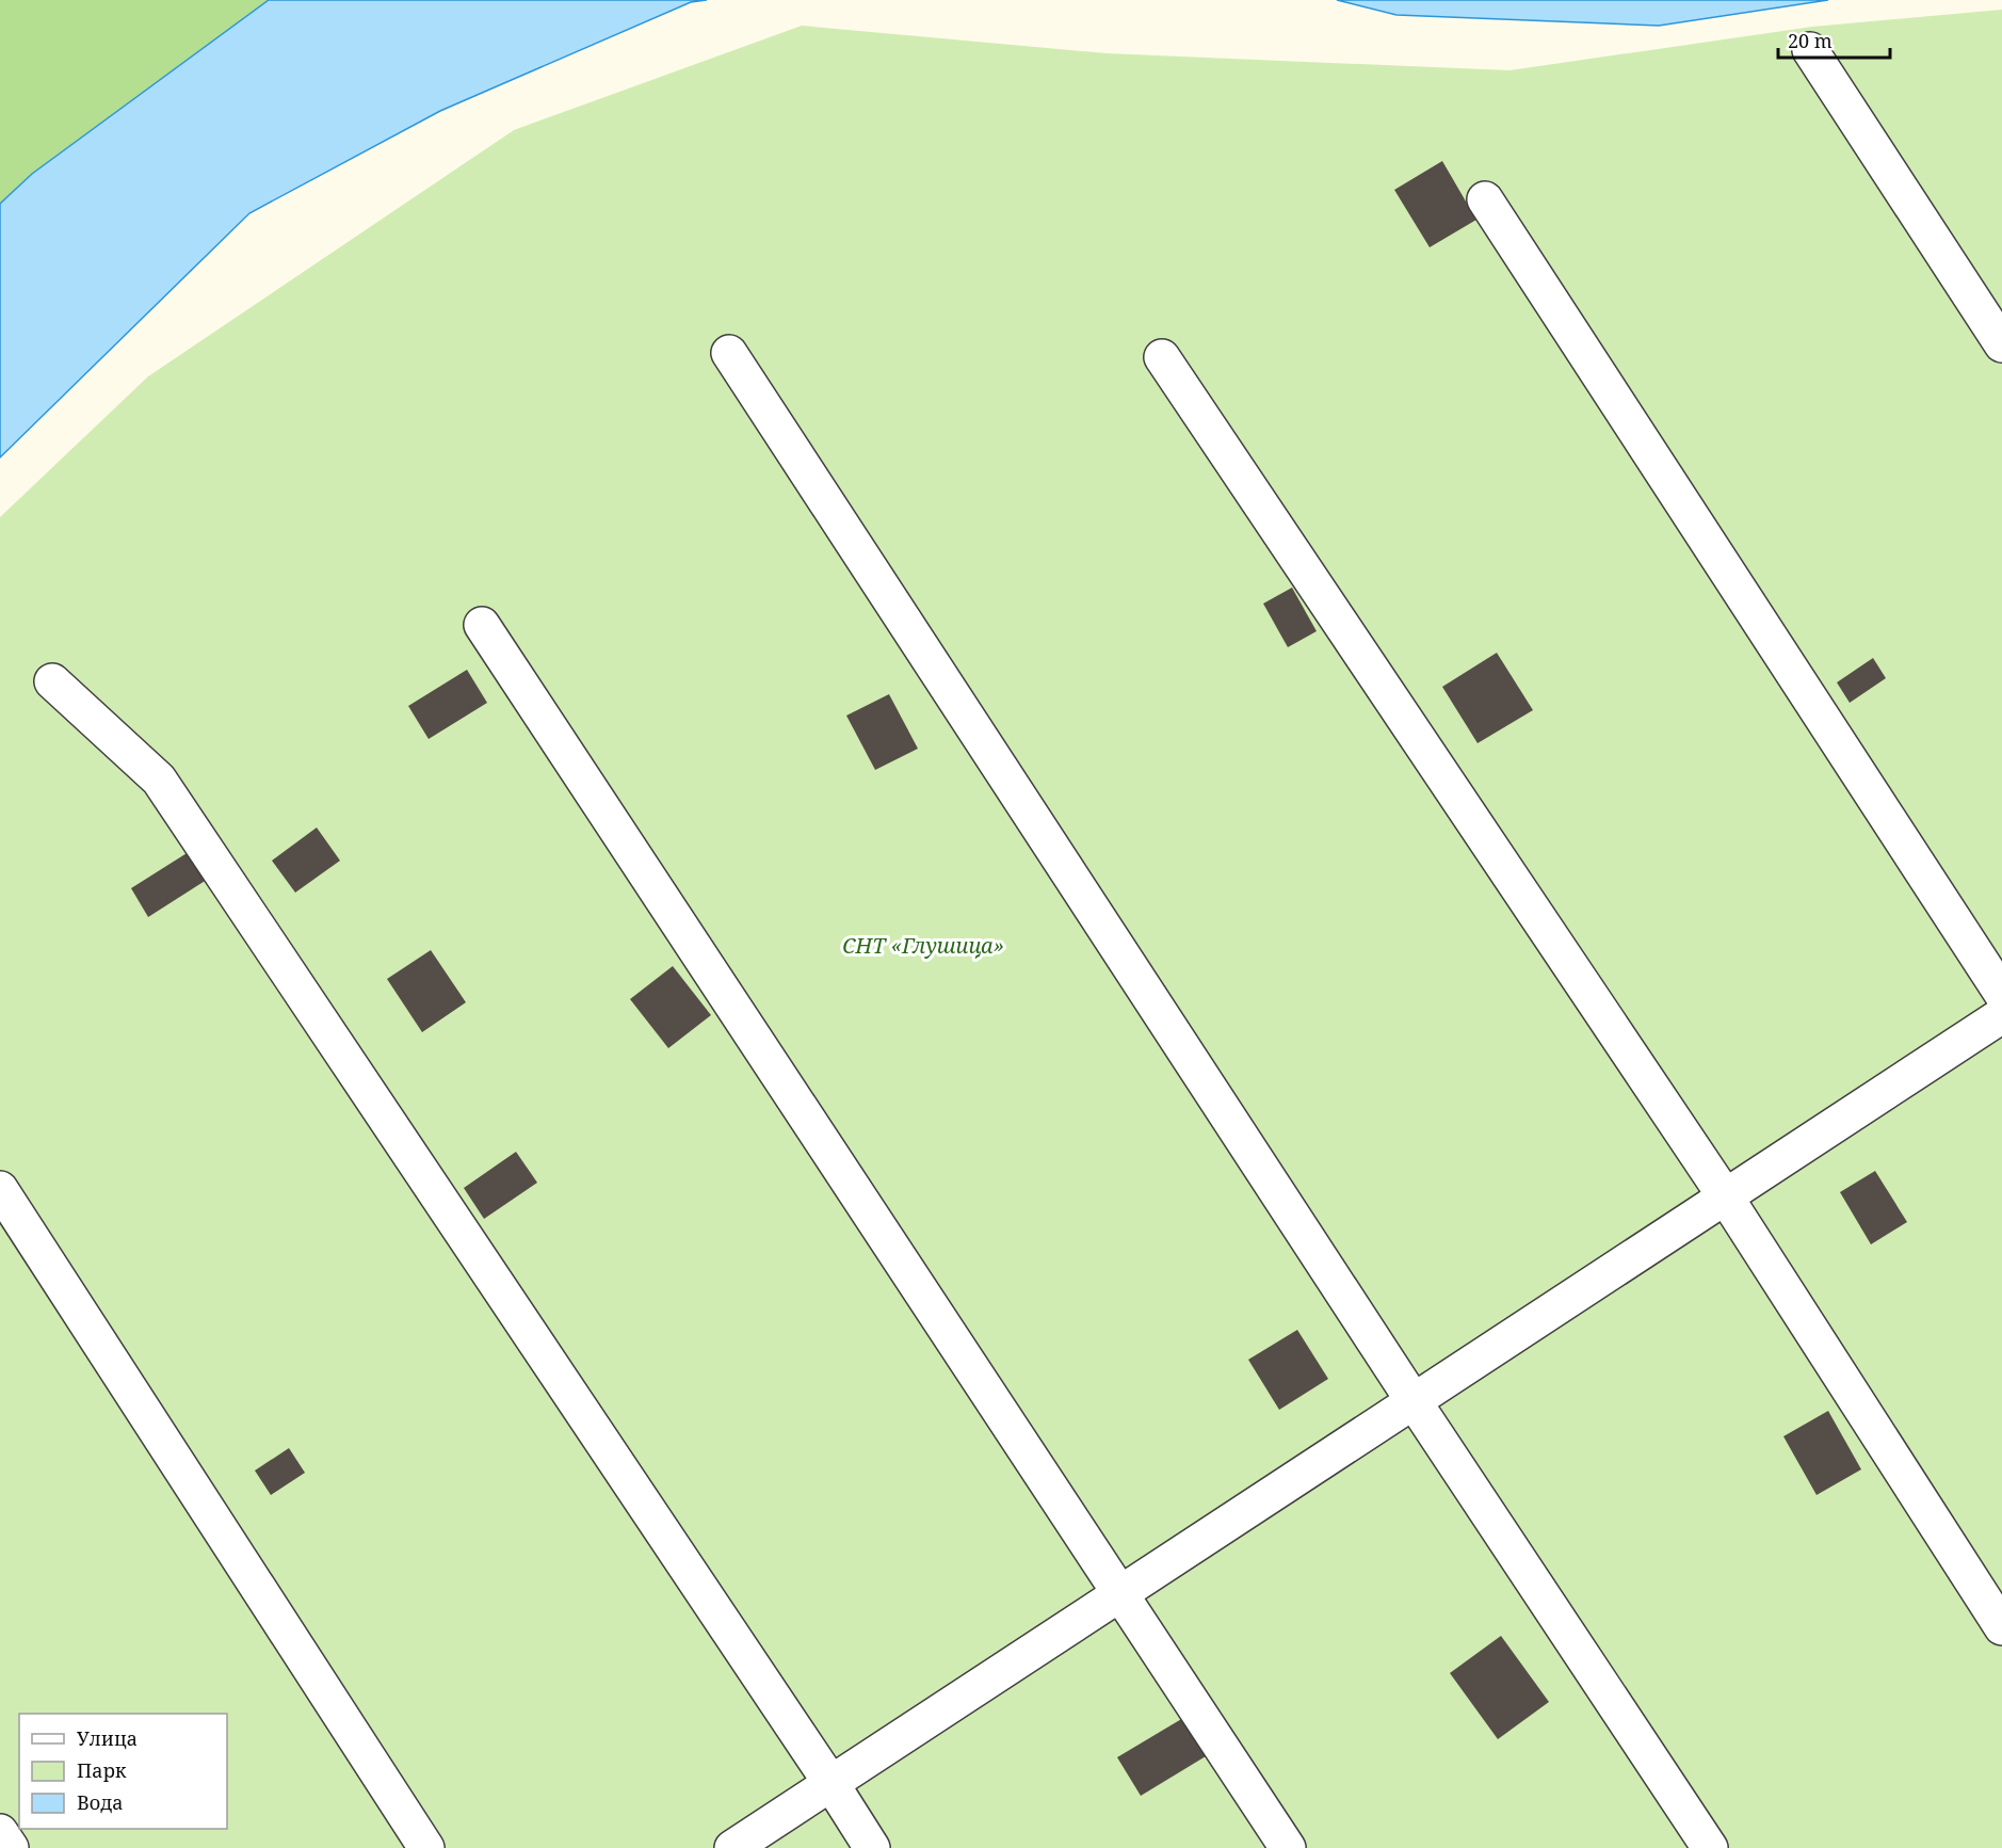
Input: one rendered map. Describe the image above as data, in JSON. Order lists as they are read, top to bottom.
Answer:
{
  "parks": ["СНТ «Глушица»"],
  "legend": ["Улица", "Парк", "Вода"],
  "scale_bar": "20 m"
}
